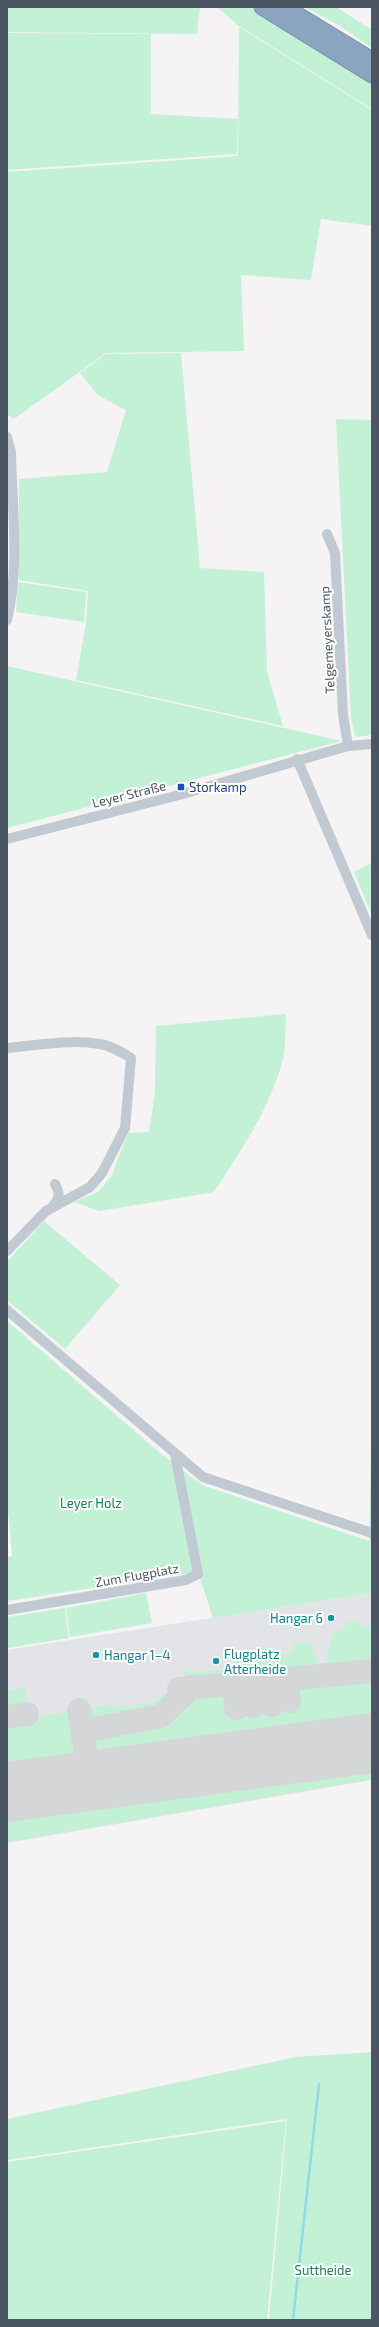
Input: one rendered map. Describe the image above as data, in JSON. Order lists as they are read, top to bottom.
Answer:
{
  "streets": {
    "street": ["Telgemeyerskamp", "Leyer Straße", "Zum Flugplatz"]
  },
  "crossings": [
    ["Telgemeyerskamp", "Leyer Straße"]
  ],
  "parks": ["Leyer Holz", "Suttheide"],
  "places": {
    "transit": ["Storkamp"],
    "other": ["Hangar 6", "Hangar 1–4", "Flugplatz Atterheide"]
  }
}
